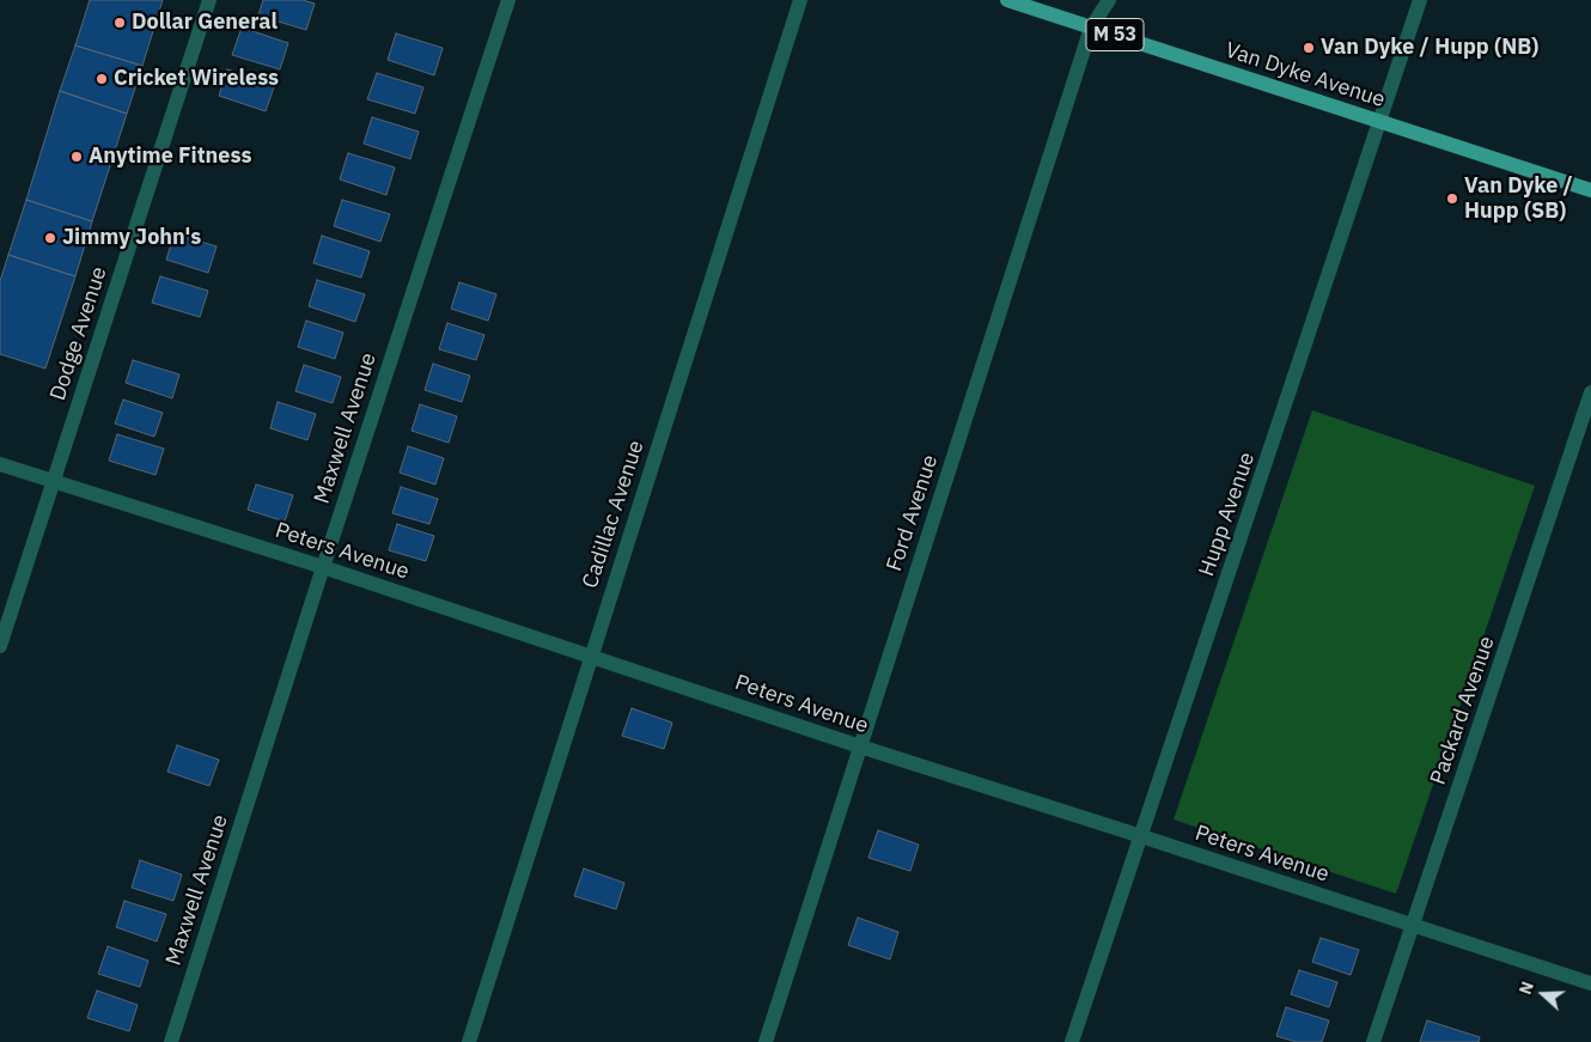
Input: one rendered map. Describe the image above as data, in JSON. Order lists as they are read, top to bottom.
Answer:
{
  "streets": {
    "main road": ["M 53", "Van Dyke Avenue"],
    "street": [
      "Dodge Avenue",
      "Maxwell Avenue",
      "Ford Avenue",
      "Cadillac Avenue",
      "Hupp Avenue",
      "Peters Avenue",
      "Packard Avenue"
    ]
  },
  "crossings": [
    ["Van Dyke Avenue", "Ford Avenue"],
    ["Van Dyke Avenue", "Hupp Avenue"],
    ["Dodge Avenue", "Peters Avenue"],
    ["Maxwell Avenue", "Peters Avenue"],
    ["Ford Avenue", "Peters Avenue"],
    ["Cadillac Avenue", "Peters Avenue"],
    ["Hupp Avenue", "Peters Avenue"],
    ["Peters Avenue", "Packard Avenue"]
  ],
  "places": [
    "Dollar General",
    "Van Dyke / Hupp (NB)",
    "Cricket Wireless",
    "Anytime Fitness",
    "Van Dyke / Hupp (SB)",
    "Jimmy John's"
  ],
  "north": "left"
}
